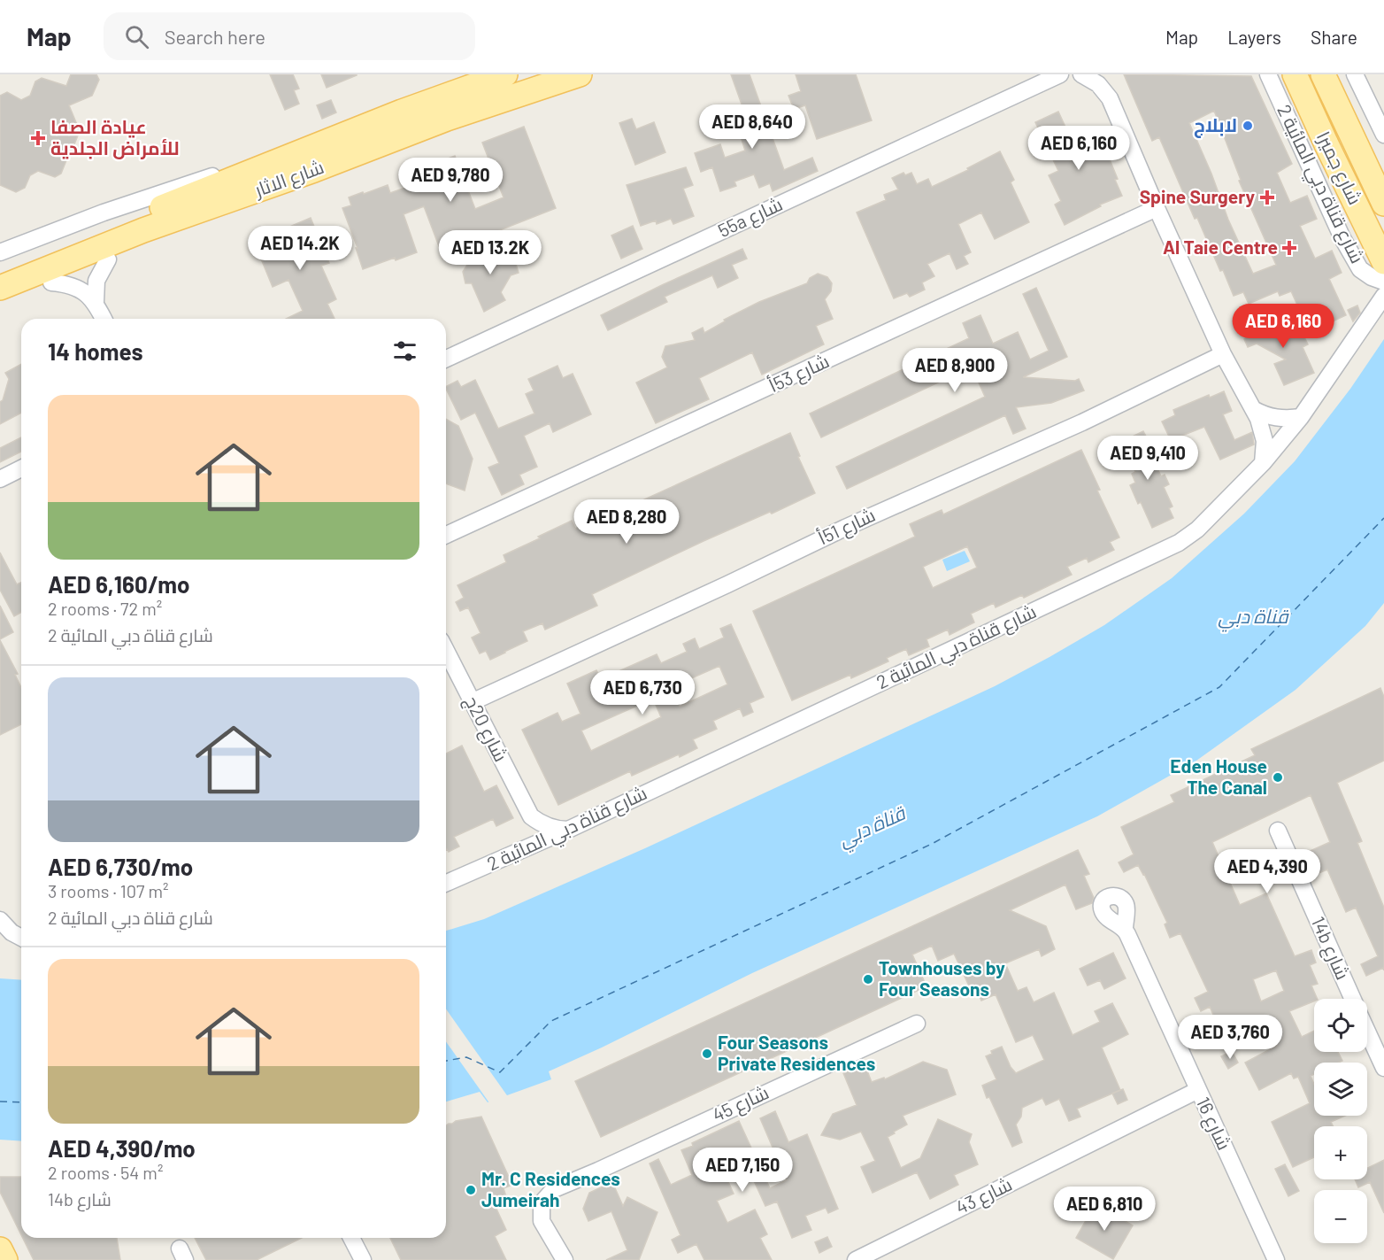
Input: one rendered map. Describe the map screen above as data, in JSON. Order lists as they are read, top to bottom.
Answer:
{
  "streets": {
    "main road": ["شارع جميرا", "شارع الاثار"],
    "street": [
      "شارع قناة دبي المائية 2",
      "55a شارع",
      "شارع 53أ",
      "شارع 51أ",
      "شارع 20ج",
      "14b شارع",
      "شارع 45",
      "شارع 16",
      "شارع 43"
    ]
  },
  "crossings": [
    ["شارع 51أ", "شارع 20ج"],
    ["شارع 16", "شارع 43"]
  ],
  "water": ["قناة دبي"],
  "places": {
    "other": [
      "لابلاج",
      "Eden House The Canal",
      "Townhouses by Four Seasons",
      "Four Seasons Private Residences",
      "Mr. C Residences Jumeirah"
    ],
    "health": ["عيادة الصفا للأمراض الجلدية", "Spine Surgery", "Al Taie Centre"]
  },
  "page": {
    "header": "Map",
    "search": "Search here",
    "nav": ["Map", "Layers", "Share"],
    "price": [
      "AED 8,640",
      "AED 6,160",
      "AED 9,780",
      "AED 14.2K",
      "AED 13.2K",
      "AED 6,160",
      "AED 8,900",
      "AED 9,410",
      "AED 8,280",
      "AED 6,730",
      "AED 4,390",
      "AED 3,760",
      "AED 7,150",
      "AED 6,810"
    ],
    "heading": "14 homes",
    "list": [
      {
        "name": "AED 6,160/mo",
        "note": "2 rooms · 72 m² · شارع قناة دبي المائية 2"
      },
      {
        "name": "AED 6,730/mo",
        "note": "3 rooms · 107 m² · شارع قناة دبي المائية 2"
      },
      {
        "name": "AED 4,390/mo",
        "note": "2 rooms · 54 m² · 14b شارع"
      }
    ],
    "map_buttons": ["+", "−"]
  }
}
